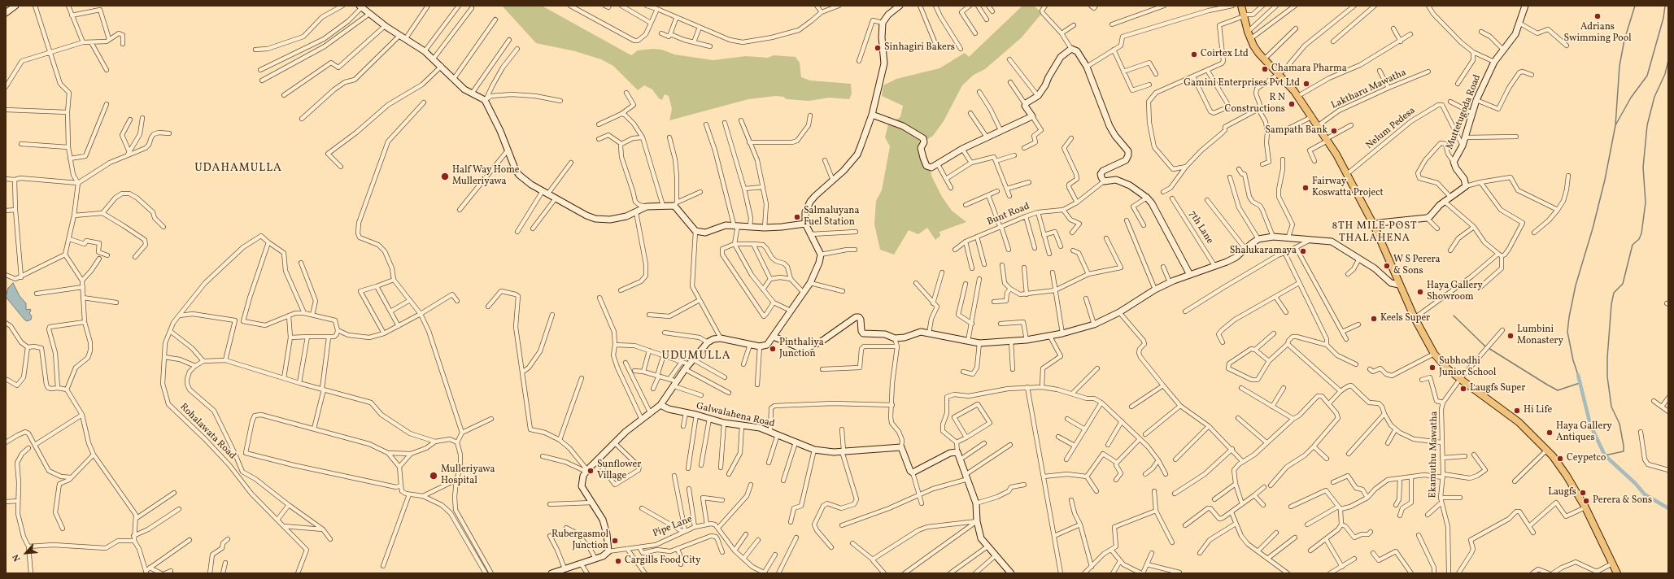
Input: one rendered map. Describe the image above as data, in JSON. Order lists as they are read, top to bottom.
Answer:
{
  "streets": {
    "street": [
      "Laktharu Mawatha",
      "Muttetugoda Road",
      "Nelum Pedesa",
      "Bunt Road",
      "7th Lane",
      "Galwalahena Road",
      "Rohalawata Road",
      "Ekamuthu Mawatha",
      "Pipe Lane"
    ]
  },
  "crossings": [
    ["Muttetugoda Road", "Nelum Pedesa"]
  ],
  "districts": ["UDAHAMULLA", "8TH MILE POST THALAHENA", "UDUMULLA"],
  "places": [
    "Adrians Swimming Pool",
    "Sinhagiri Bakers",
    "Coirtex Ltd",
    "Chamara Pharma",
    "Gamini Enterprises Pvt Ltd",
    "R N Constructions",
    "Sampath Bank",
    "Half Way Home Mulleriyawa",
    "Fairway Koswatta Project",
    "Salmaluyana Fuel Station",
    "Shalukaramaya",
    "W S Perera & Sons",
    "Haya Gallery Showroom",
    "Keels Super",
    "Lumbini Monastery",
    "Pinthaliya Junction",
    "Subhodhi Junior School",
    "Laugfs Super",
    "Hi Life",
    "Haya Gallery Antiques",
    "Ceypetco",
    "Sunflower Village",
    "Mulleriyawa Hospital",
    "Laugfs",
    "Perera & Sons",
    "Rubergasmol Junction",
    "Cargills Food City"
  ],
  "north": "bottom left"
}
